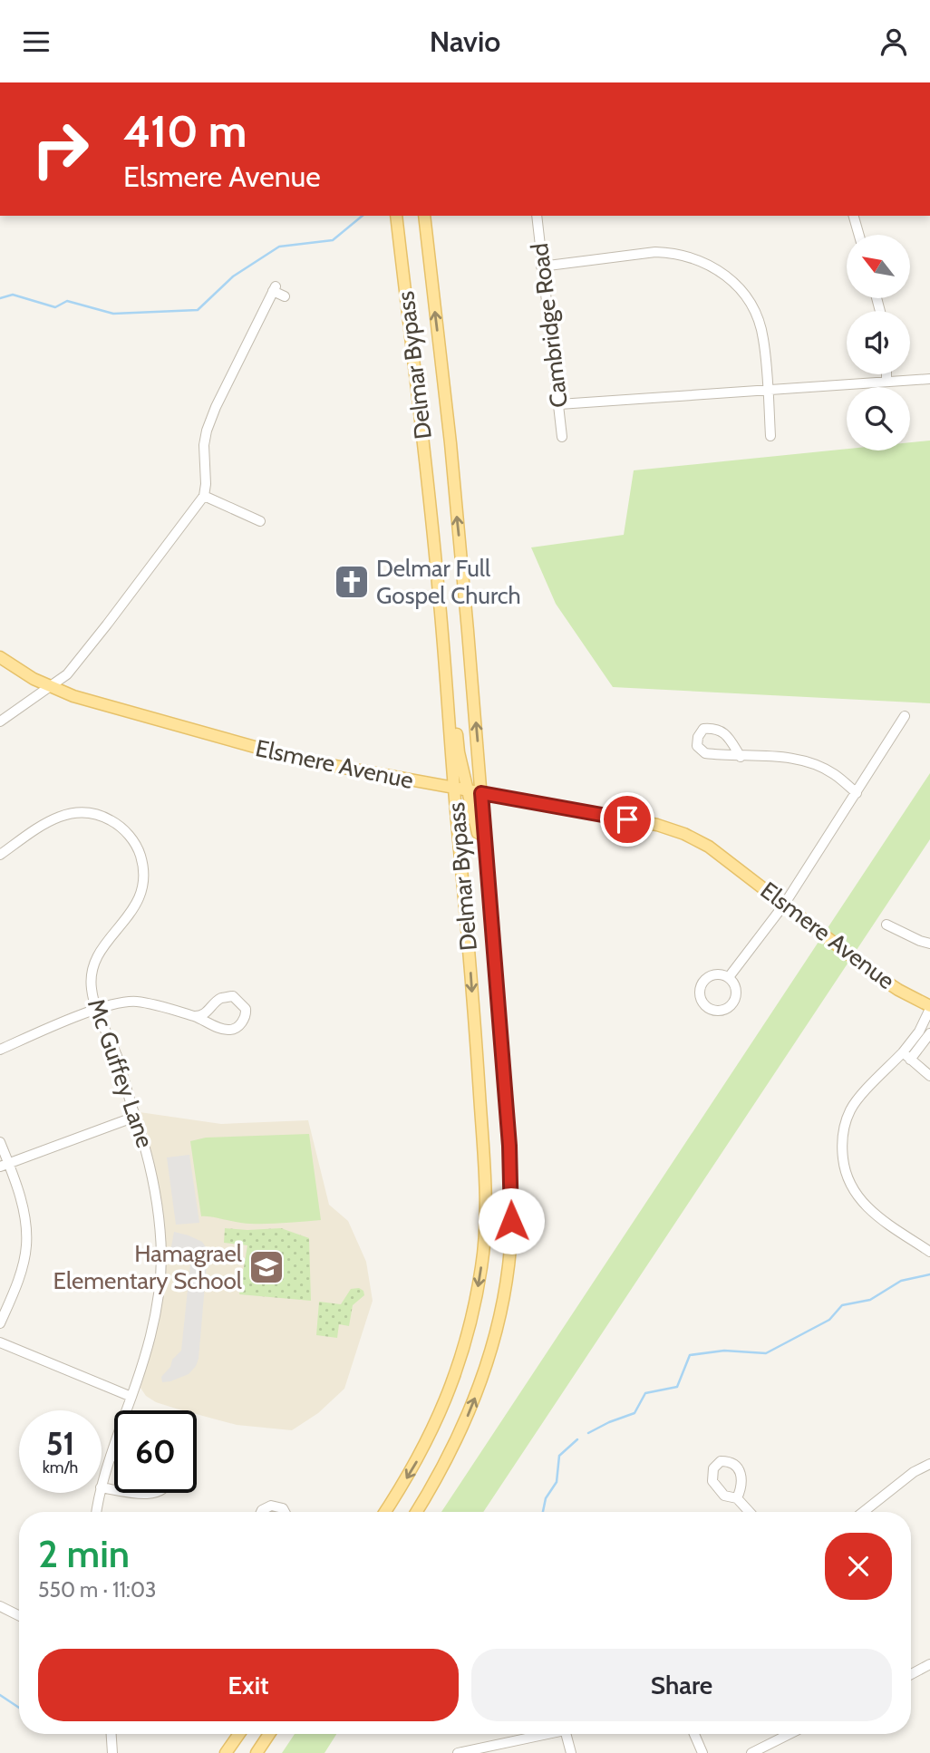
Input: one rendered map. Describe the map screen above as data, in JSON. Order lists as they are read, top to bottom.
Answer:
{
  "streets": {
    "main road": ["Delmar Bypass", "Elsmere Avenue"],
    "street": ["Cambridge Road", "Mc Guffey Lane"]
  },
  "crossings": [
    ["Delmar Bypass", "Elsmere Avenue"]
  ],
  "places": {
    "church": ["Delmar Full Gospel Church"],
    "school or university": ["Hamagrael Elementary School"]
  },
  "north": "top left",
  "page": {
    "header": "Navio",
    "turn": ["410 m", "Elsmere Avenue"],
    "speed": "51 km/h",
    "limit": "60",
    "heading": ["2 min", "550 m · 11:03"],
    "buttons": ["Exit", "Share"]
  }
}
